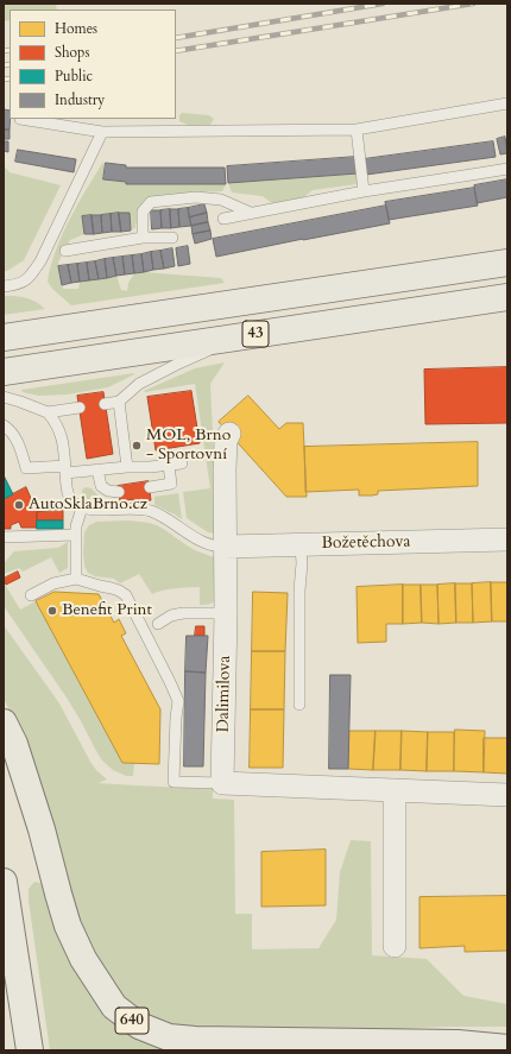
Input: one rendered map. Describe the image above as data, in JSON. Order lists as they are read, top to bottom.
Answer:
{
  "streets": {
    "highway": ["43", "640"],
    "street": ["Božetěchova", "Dalimilova"]
  },
  "crossings": [
    ["Božetěchova", "Dalimilova"]
  ],
  "places": ["MOL, Brno - Sportovní", "AutoSklaBrno.cz", "Benefit Print"],
  "legend": [
    "Homes",
    "Shops",
    "Public",
    "Industry"
  ]
}
